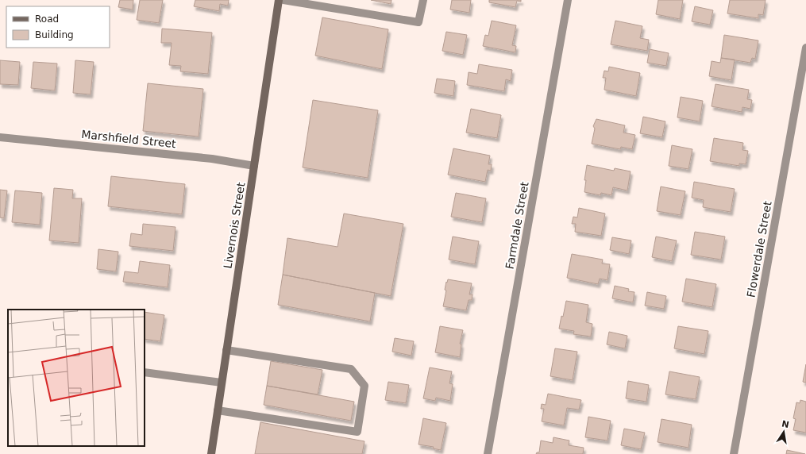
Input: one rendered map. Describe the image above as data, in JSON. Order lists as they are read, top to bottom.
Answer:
{
  "streets": {
    "street": [
      "Marshfield Street",
      "Livernois Street",
      "Farmdale Street",
      "Flowerdale Street"
    ]
  },
  "crossings": [
    ["Marshfield Street", "Livernois Street"]
  ],
  "legend": ["Road", "Building"],
  "north": "top"
}
